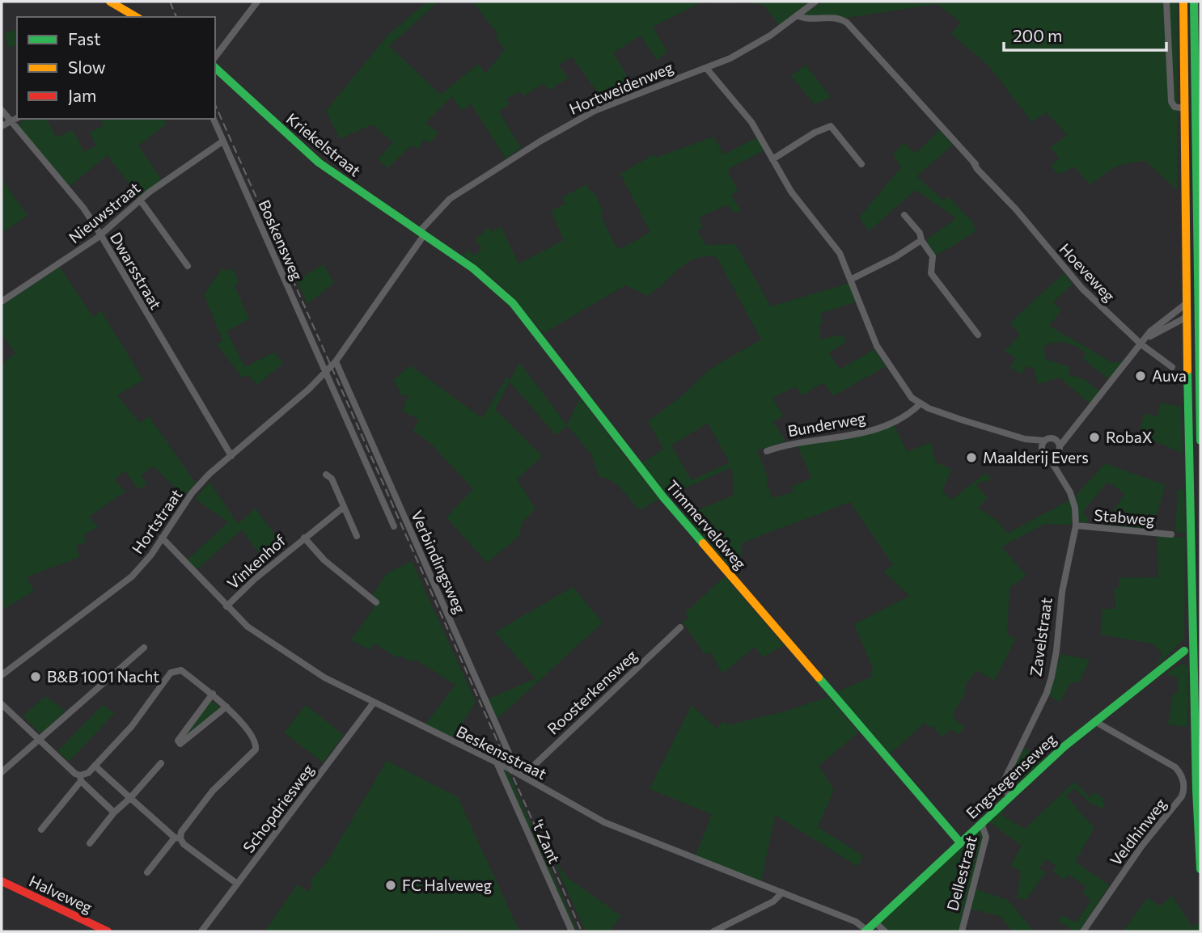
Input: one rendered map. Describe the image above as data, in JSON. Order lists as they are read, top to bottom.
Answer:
{
  "streets": {
    "main road": [
      "Kriekelstraat",
      "Timmerveldweg",
      "Zavelstraat",
      "Engstegenseweg",
      "Halveweg"
    ],
    "street": [
      "Hortweidenweg",
      "Nieuwstraat",
      "Boskensweg",
      "Dwarsstraat",
      "Hoeveweg",
      "Bunderweg",
      "Stabweg",
      "Hortstraat",
      "Vinkenhof",
      "Verbindingsweg",
      "Roosterkensweg",
      "Beskensstraat",
      "Schopdriesweg",
      "Veldhinweg",
      "'t Zant",
      "Dellestraat"
    ]
  },
  "crossings": [
    ["Hortweidenweg", "Kriekelstraat"],
    ["Hortweidenweg", "Hoeveweg"],
    ["Hortweidenweg", "Hortstraat"],
    ["Hortweidenweg", "Timmerveldweg"],
    ["Hortweidenweg", "Verbindingsweg"],
    ["Kriekelstraat", "Timmerveldweg"],
    ["Nieuwstraat", "Boskensweg"],
    ["Nieuwstraat", "Dwarsstraat"],
    ["Boskensweg", "Hortstraat"],
    ["Dwarsstraat", "Hortstraat"],
    ["Hoeveweg", "Zavelstraat"],
    ["Stabweg", "Zavelstraat"],
    ["Hortstraat", "Verbindingsweg"],
    ["Hortstraat", "Beskensstraat"],
    ["Timmerveldweg", "Engstegenseweg"],
    ["Vinkenhof", "Beskensstraat"],
    ["Verbindingsweg", "Roosterkensweg"],
    ["Verbindingsweg", "Beskensstraat"],
    ["Zavelstraat", "Engstegenseweg"],
    ["Roosterkensweg", "Beskensstraat"],
    ["Beskensstraat", "Engstegenseweg"],
    ["Beskensstraat", "Schopdriesweg"],
    ["Beskensstraat", "'t Zant"],
    ["Engstegenseweg", "Veldhinweg"],
    ["Engstegenseweg", "Dellestraat"]
  ],
  "places": [
    "Auva",
    "RobaX",
    "Maalderij Evers",
    "B&B 1001 Nacht",
    "FC Halveweg"
  ],
  "legend": ["Fast", "Slow", "Jam"],
  "scale_bar": "200 m"
}
